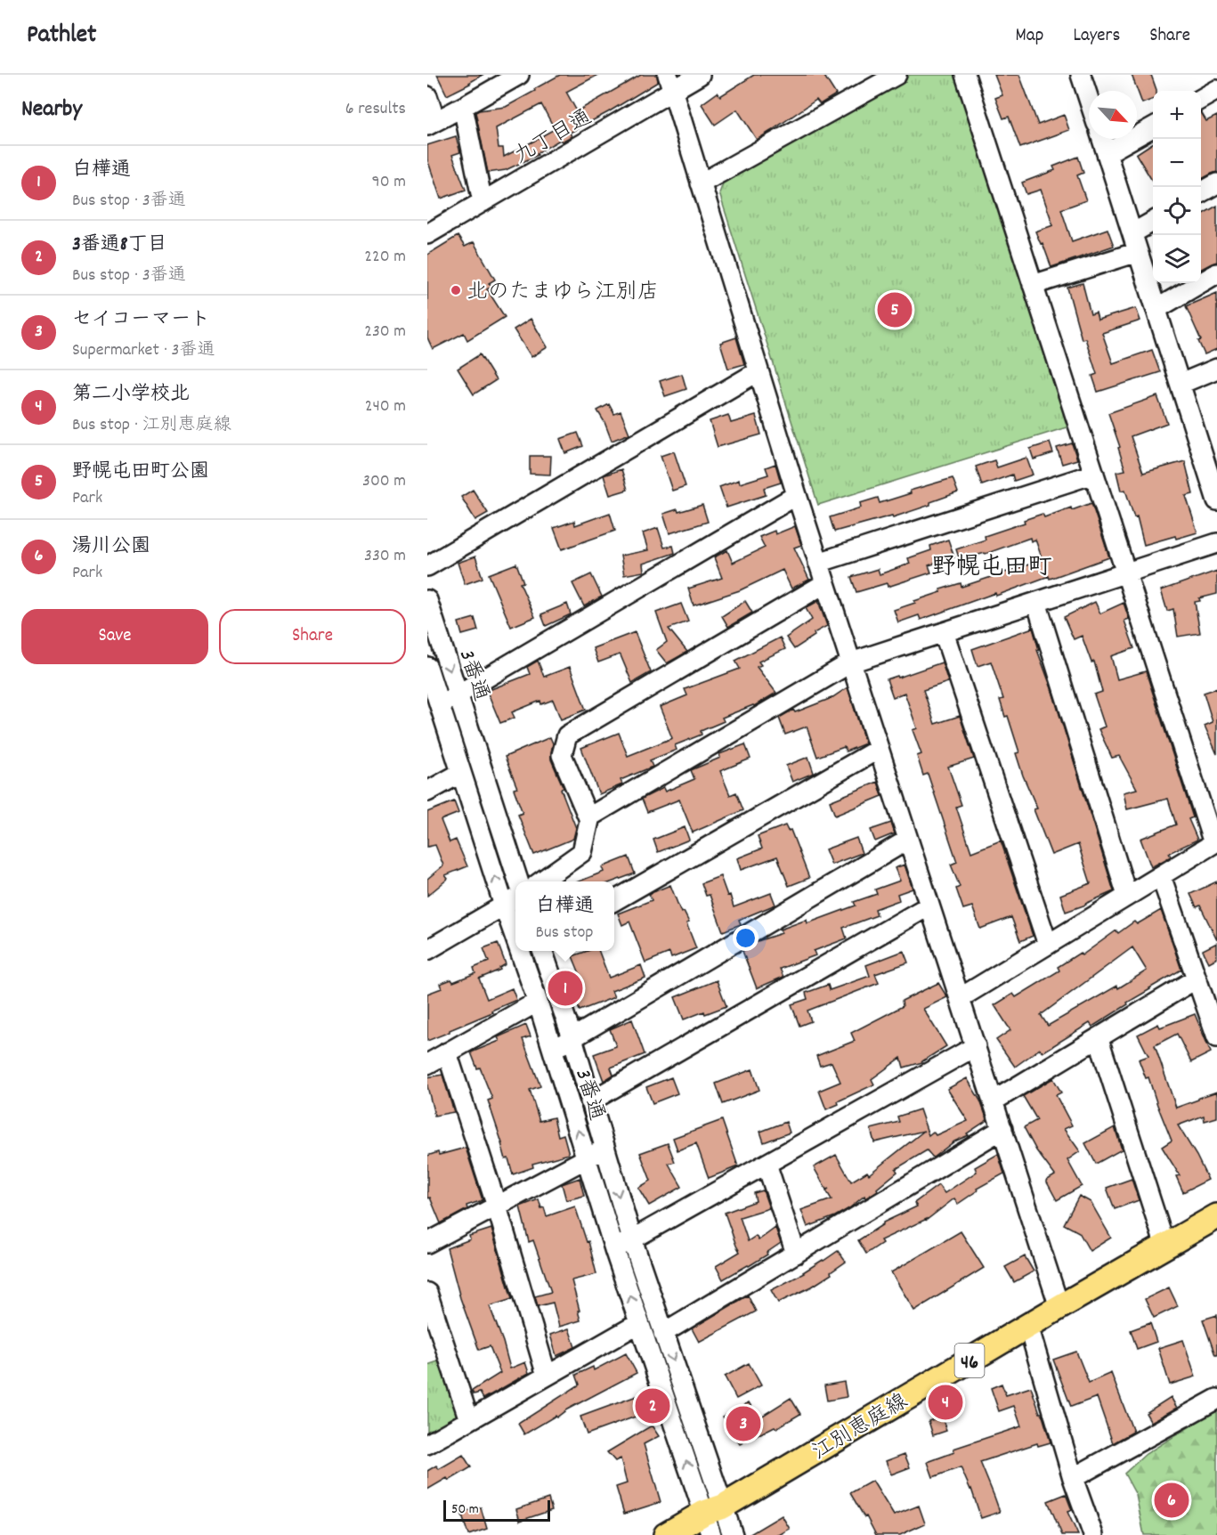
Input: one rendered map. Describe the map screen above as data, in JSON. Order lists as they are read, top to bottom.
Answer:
{
  "streets": {
    "main road": ["46", "江別恵庭線"],
    "street": ["九丁目通", "3番通"]
  },
  "crossings": [
    ["3番通", "江別恵庭線"]
  ],
  "districts": ["野幌屯田町"],
  "places": ["北のたまゆら江別店"],
  "scale_bar": "50 m",
  "north": "bottom right",
  "page": {
    "header": "Pathlet",
    "nav": ["Map", "Layers", "Share"],
    "heading": ["Nearby", "6 results"],
    "map_buttons": ["+", "−"],
    "list": [
      {
        "mark": "1",
        "name": "白樺通",
        "note": "Bus stop · 3番通",
        "value": "90 m"
      },
      {
        "mark": "2",
        "name": "3番通8丁目",
        "note": "Bus stop · 3番通",
        "value": "220 m"
      },
      {
        "mark": "3",
        "name": "セイコーマート",
        "note": "Supermarket · 3番通",
        "value": "230 m"
      },
      {
        "mark": "4",
        "name": "第二小学校北",
        "note": "Bus stop · 江別恵庭線",
        "value": "240 m"
      },
      {
        "mark": "5",
        "name": "野幌屯田町公園",
        "note": "Park",
        "value": "300 m"
      },
      {
        "mark": "6",
        "name": "湯川公園",
        "note": "Park",
        "value": "330 m"
      }
    ],
    "pins": [
      "5",
      "1",
      "4",
      "2",
      "3",
      "6"
    ],
    "buttons": ["Save", "Share"],
    "popup": ["白樺通", "Bus stop"],
    "scale": "50 m"
  }
}
